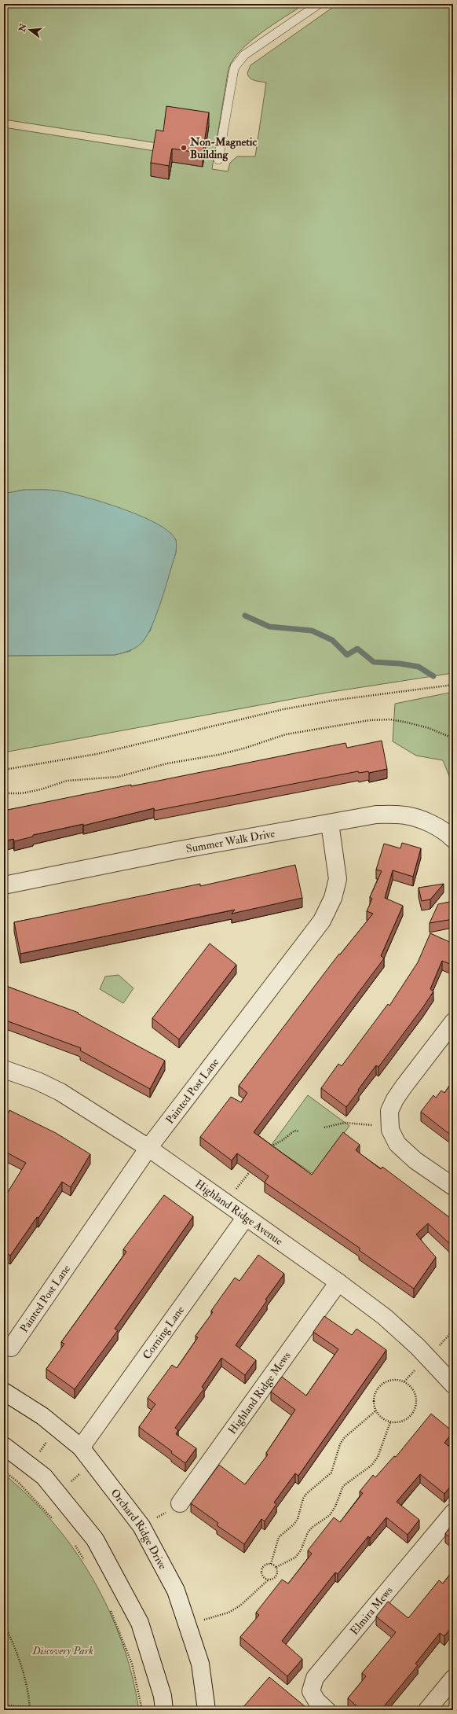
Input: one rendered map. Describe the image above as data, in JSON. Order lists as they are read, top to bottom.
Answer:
{
  "streets": {
    "street": [
      "Summer Walk Drive",
      "Painted Post Lane",
      "Highland Ridge Avenue",
      "Corning Lane",
      "Highland Ridge Mews",
      "Orchard Ridge Drive",
      "Elmira Mews"
    ]
  },
  "crossings": [
    ["Summer Walk Drive", "Painted Post Lane"],
    ["Painted Post Lane", "Highland Ridge Avenue"],
    ["Highland Ridge Avenue", "Corning Lane"],
    ["Highland Ridge Avenue", "Highland Ridge Mews"],
    ["Corning Lane", "Orchard Ridge Drive"]
  ],
  "parks": ["Discovery Park"],
  "places": ["Non-Magnetic Building"],
  "north": "left"
}
